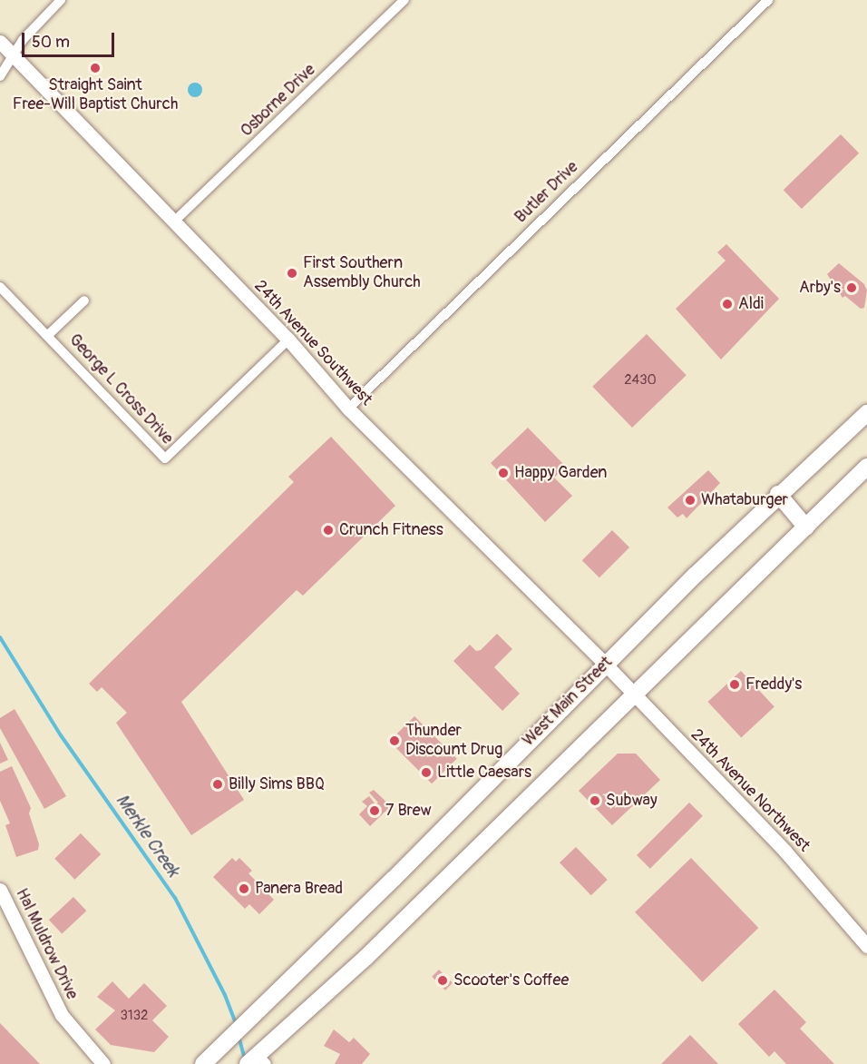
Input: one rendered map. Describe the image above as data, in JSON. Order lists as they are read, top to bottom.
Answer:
{
  "streets": {
    "main road": [
      "24th Avenue Southwest",
      "West Main Street",
      "24th Avenue Northwest",
      "Hal Muldrow Drive"
    ],
    "street": ["Osborne Drive", "Butler Drive", "George L Cross Drive"]
  },
  "crossings": [
    ["Osborne Drive", "24th Avenue Southwest"],
    ["Butler Drive", "24th Avenue Southwest"],
    ["24th Avenue Southwest", "George L Cross Drive"],
    ["24th Avenue Southwest", "West Main Street"],
    ["24th Avenue Southwest", "24th Avenue Northwest"],
    ["West Main Street", "24th Avenue Northwest"]
  ],
  "water": ["Merkle Creek"],
  "places": [
    "Straight Saint Free-Will Baptist Church",
    "First Southern Assembly Church",
    "Arby's",
    "Aldi",
    "Happy Garden",
    "Whataburger",
    "Crunch Fitness",
    "Freddy's",
    "Thunder Discount Drug",
    "Little Caesars",
    "Billy Sims BBQ",
    "Subway",
    "7 Brew",
    "Panera Bread",
    "Scooter's Coffee"
  ],
  "house_numbers": ["2430", "3132"],
  "scale_bar": "50 m"
}
